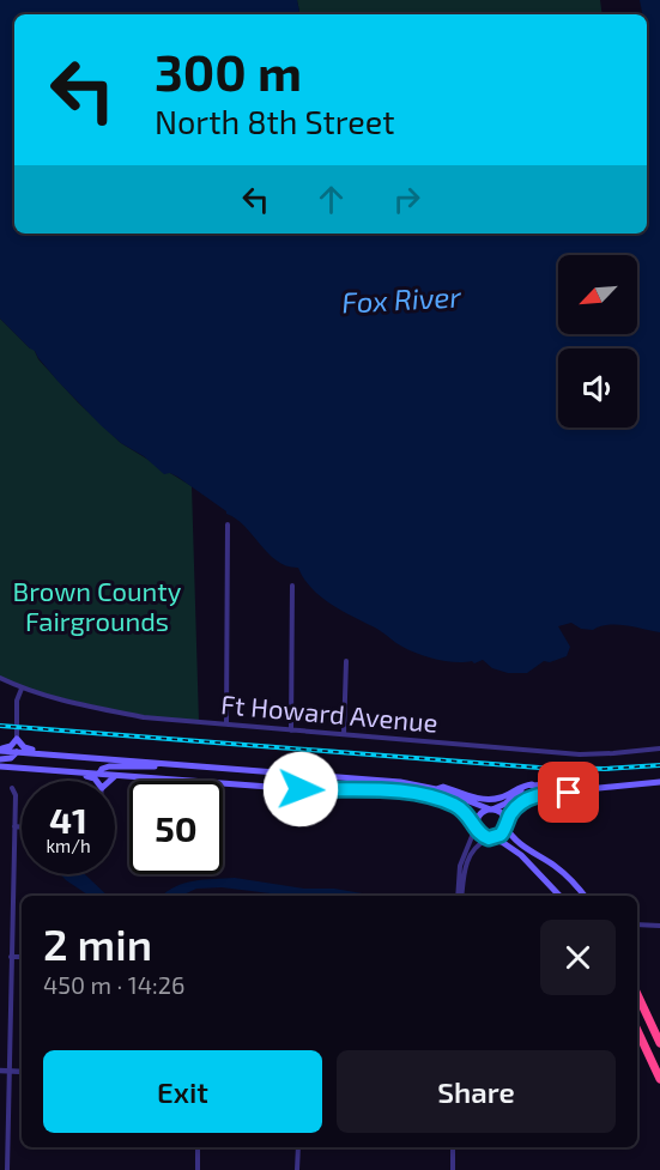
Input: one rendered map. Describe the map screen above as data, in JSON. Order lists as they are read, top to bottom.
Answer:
{
  "streets": {
    "street": ["Ft Howard Avenue"]
  },
  "water": ["Fox River"],
  "parks": ["Brown County Fairgrounds"],
  "north": "bottom left",
  "page": {
    "turn": ["300 m", "North 8th Street"],
    "speed": "41 km/h",
    "limit": "50",
    "heading": ["2 min", "450 m · 14:26"],
    "buttons": ["Exit", "Share"]
  }
}
